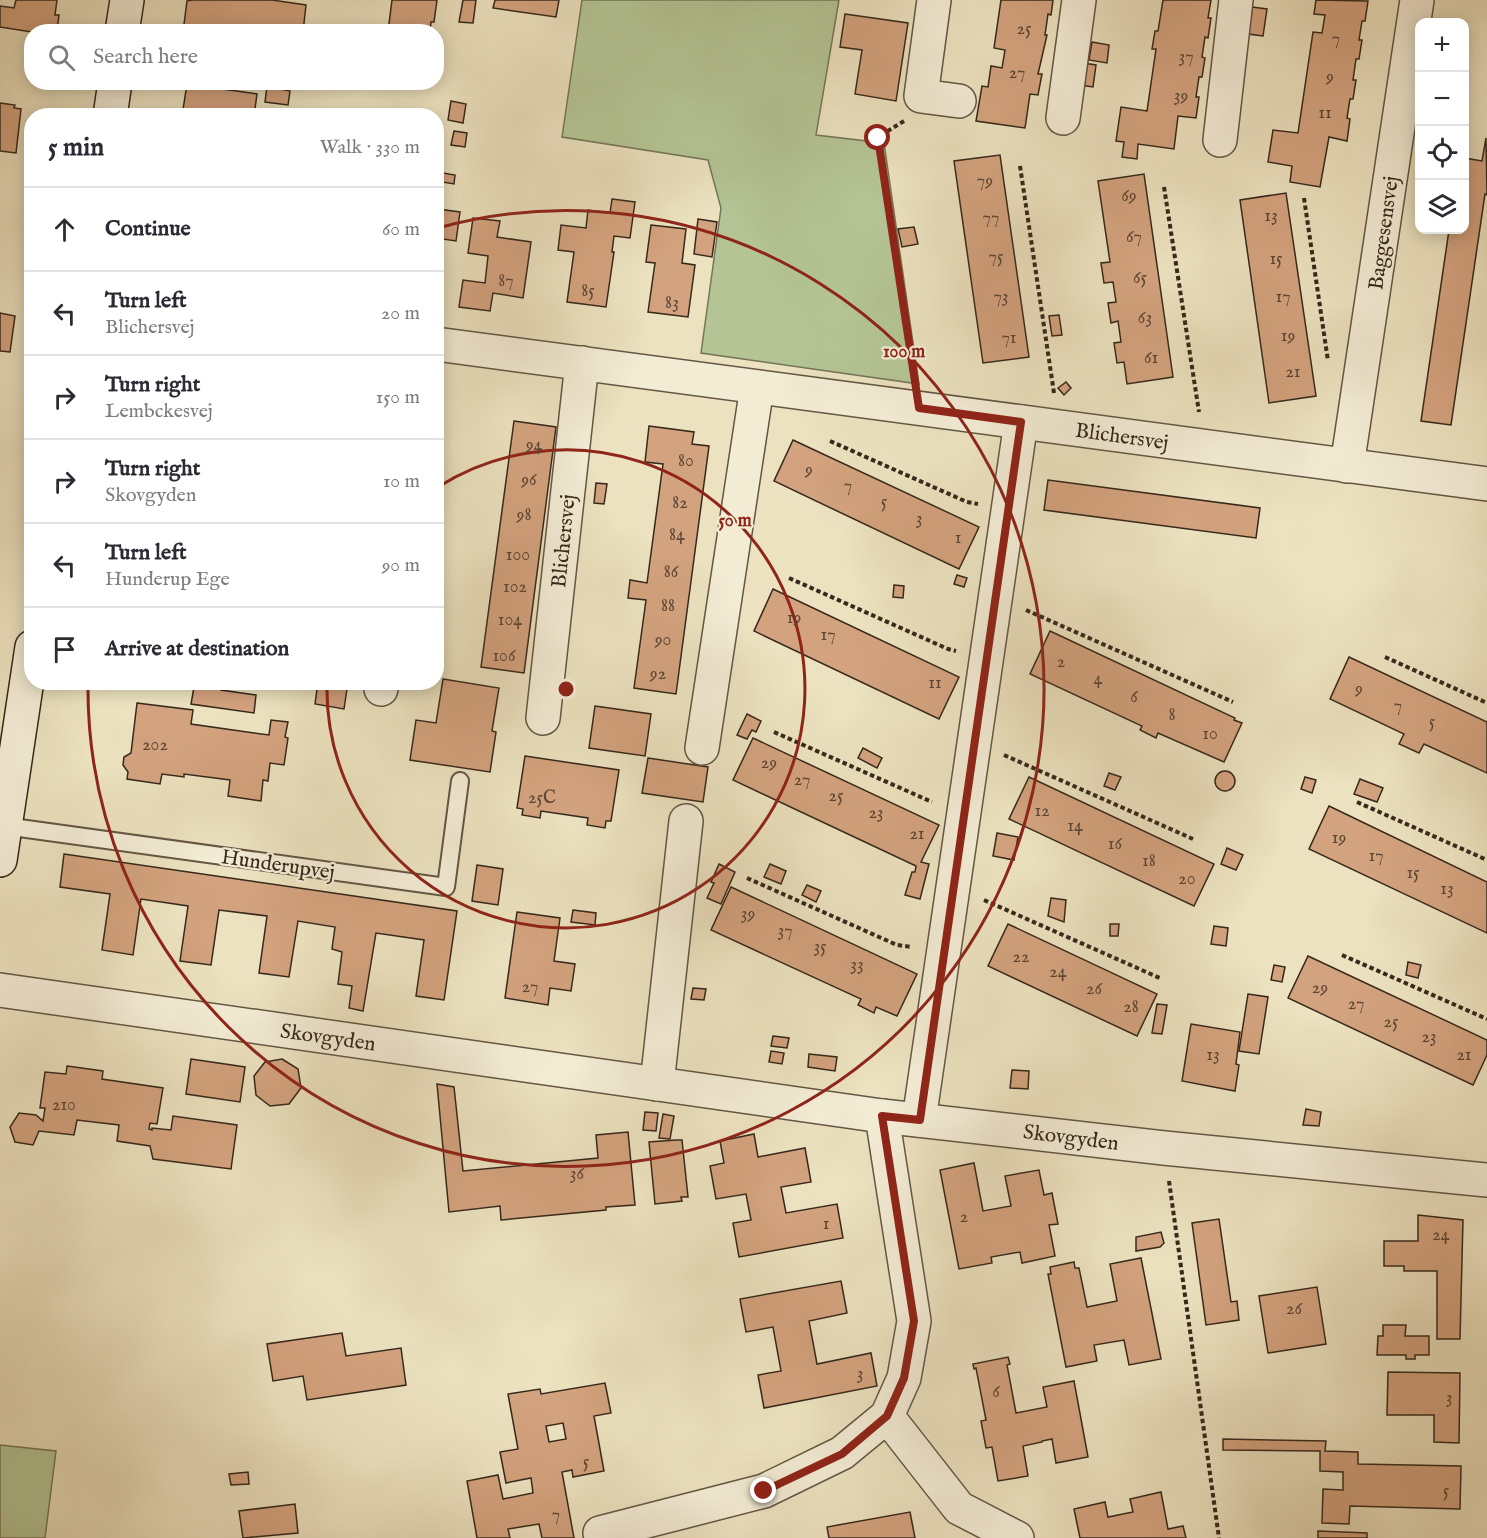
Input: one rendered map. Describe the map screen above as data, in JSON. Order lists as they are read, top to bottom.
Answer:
{
  "streets": {
    "street": ["Baggesensvej", "Blichersvej", "Skovgyden"],
    "lane": ["Hunderupvej"]
  },
  "crossings": [
    ["Baggesensvej", "Blichersvej"]
  ],
  "house_numbers": [
    "25",
    "7",
    "37",
    "27",
    "9",
    "39",
    "11",
    "79",
    "69",
    "13",
    "77",
    "67",
    "75",
    "15",
    "65",
    "87",
    "85",
    "73",
    "17",
    "83",
    "63",
    "19",
    "71",
    "61",
    "21",
    "94",
    "80",
    "9",
    "96",
    "7",
    "5",
    "82",
    "98",
    "3",
    "84",
    "1",
    "100",
    "86",
    "102",
    "88",
    "19",
    "104",
    "17",
    "90",
    "106",
    "2",
    "92",
    "4",
    "11",
    "9",
    "6",
    "7",
    "8",
    "5",
    "10",
    "202",
    "29",
    "27",
    "25",
    "25C",
    "12",
    "23",
    "14",
    "21",
    "19",
    "16",
    "17",
    "18",
    "15",
    "20",
    "13",
    "39",
    "37",
    "35",
    "22",
    "33",
    "24",
    "27",
    "29",
    "26",
    "27",
    "28",
    "25",
    "23",
    "13",
    "21",
    "210",
    "36",
    "2",
    "1",
    "24",
    "26",
    "3",
    "6",
    "3",
    "5",
    "5",
    "7"
  ],
  "page": {
    "map_buttons": ["+", "−"],
    "search": "Search here",
    "heading": ["5 min", "Walk · 330 m"],
    "list": [
      ["Continue", "60 m"],
      ["Turn left", "Blichersvej", "20 m"],
      ["Turn right", "Lembckesvej", "150 m"],
      ["Turn right", "Skovgyden", "10 m"],
      ["Turn left", "Hunderup Ege", "90 m"],
      "Arrive at destination"
    ]
  },
  "rings": ["100 m", "50 m"]
}
